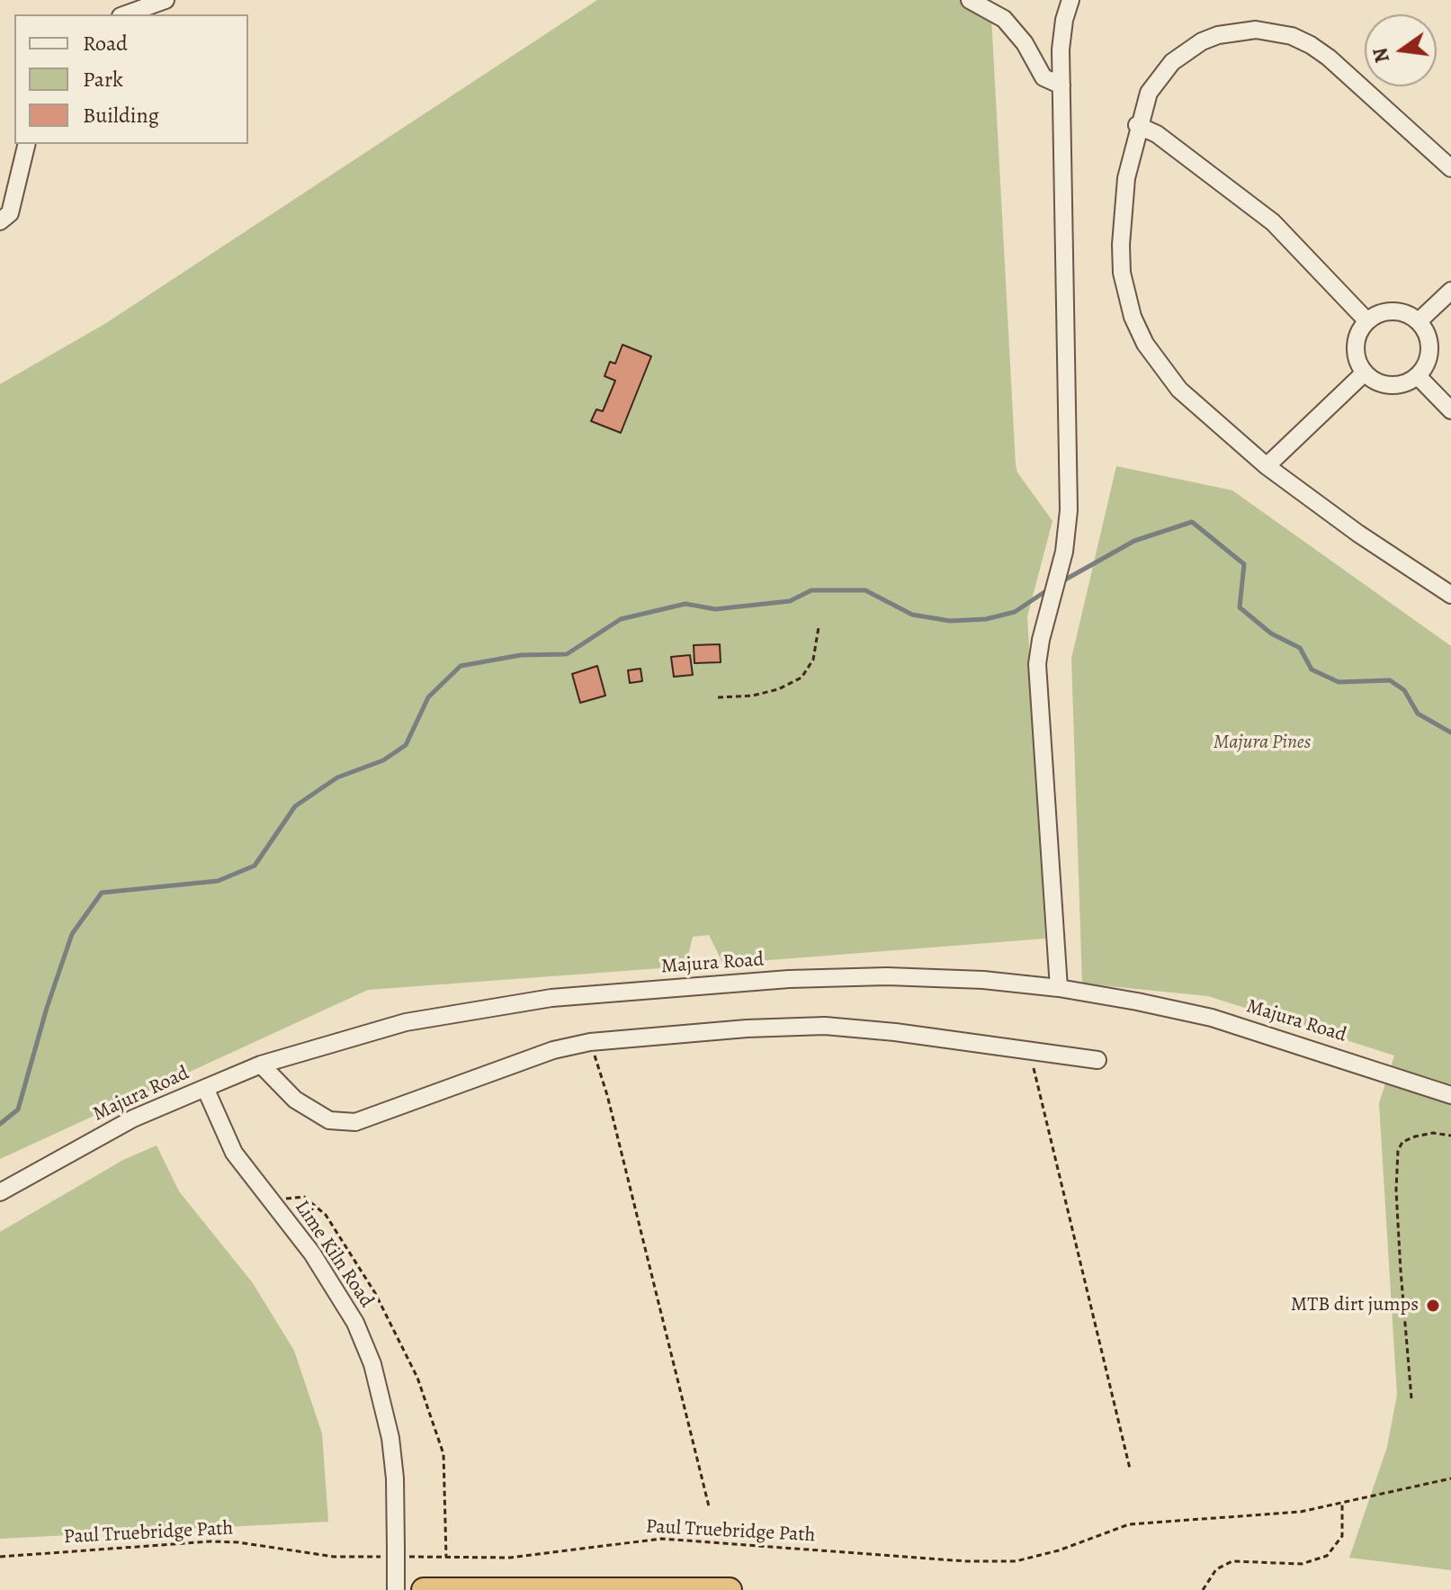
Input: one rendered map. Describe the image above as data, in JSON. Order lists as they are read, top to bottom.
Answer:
{
  "streets": {
    "street": ["Majura Road", "Lime Kiln Road"],
    "path": ["Paul Truebridge Path"]
  },
  "crossings": [
    ["Majura Road", "Lime Kiln Road"],
    ["Lime Kiln Road", "Paul Truebridge Path"]
  ],
  "parks": ["Majura Pines"],
  "places": ["MTB dirt jumps"],
  "legend": ["Road", "Park", "Building"],
  "north": "left"
}
